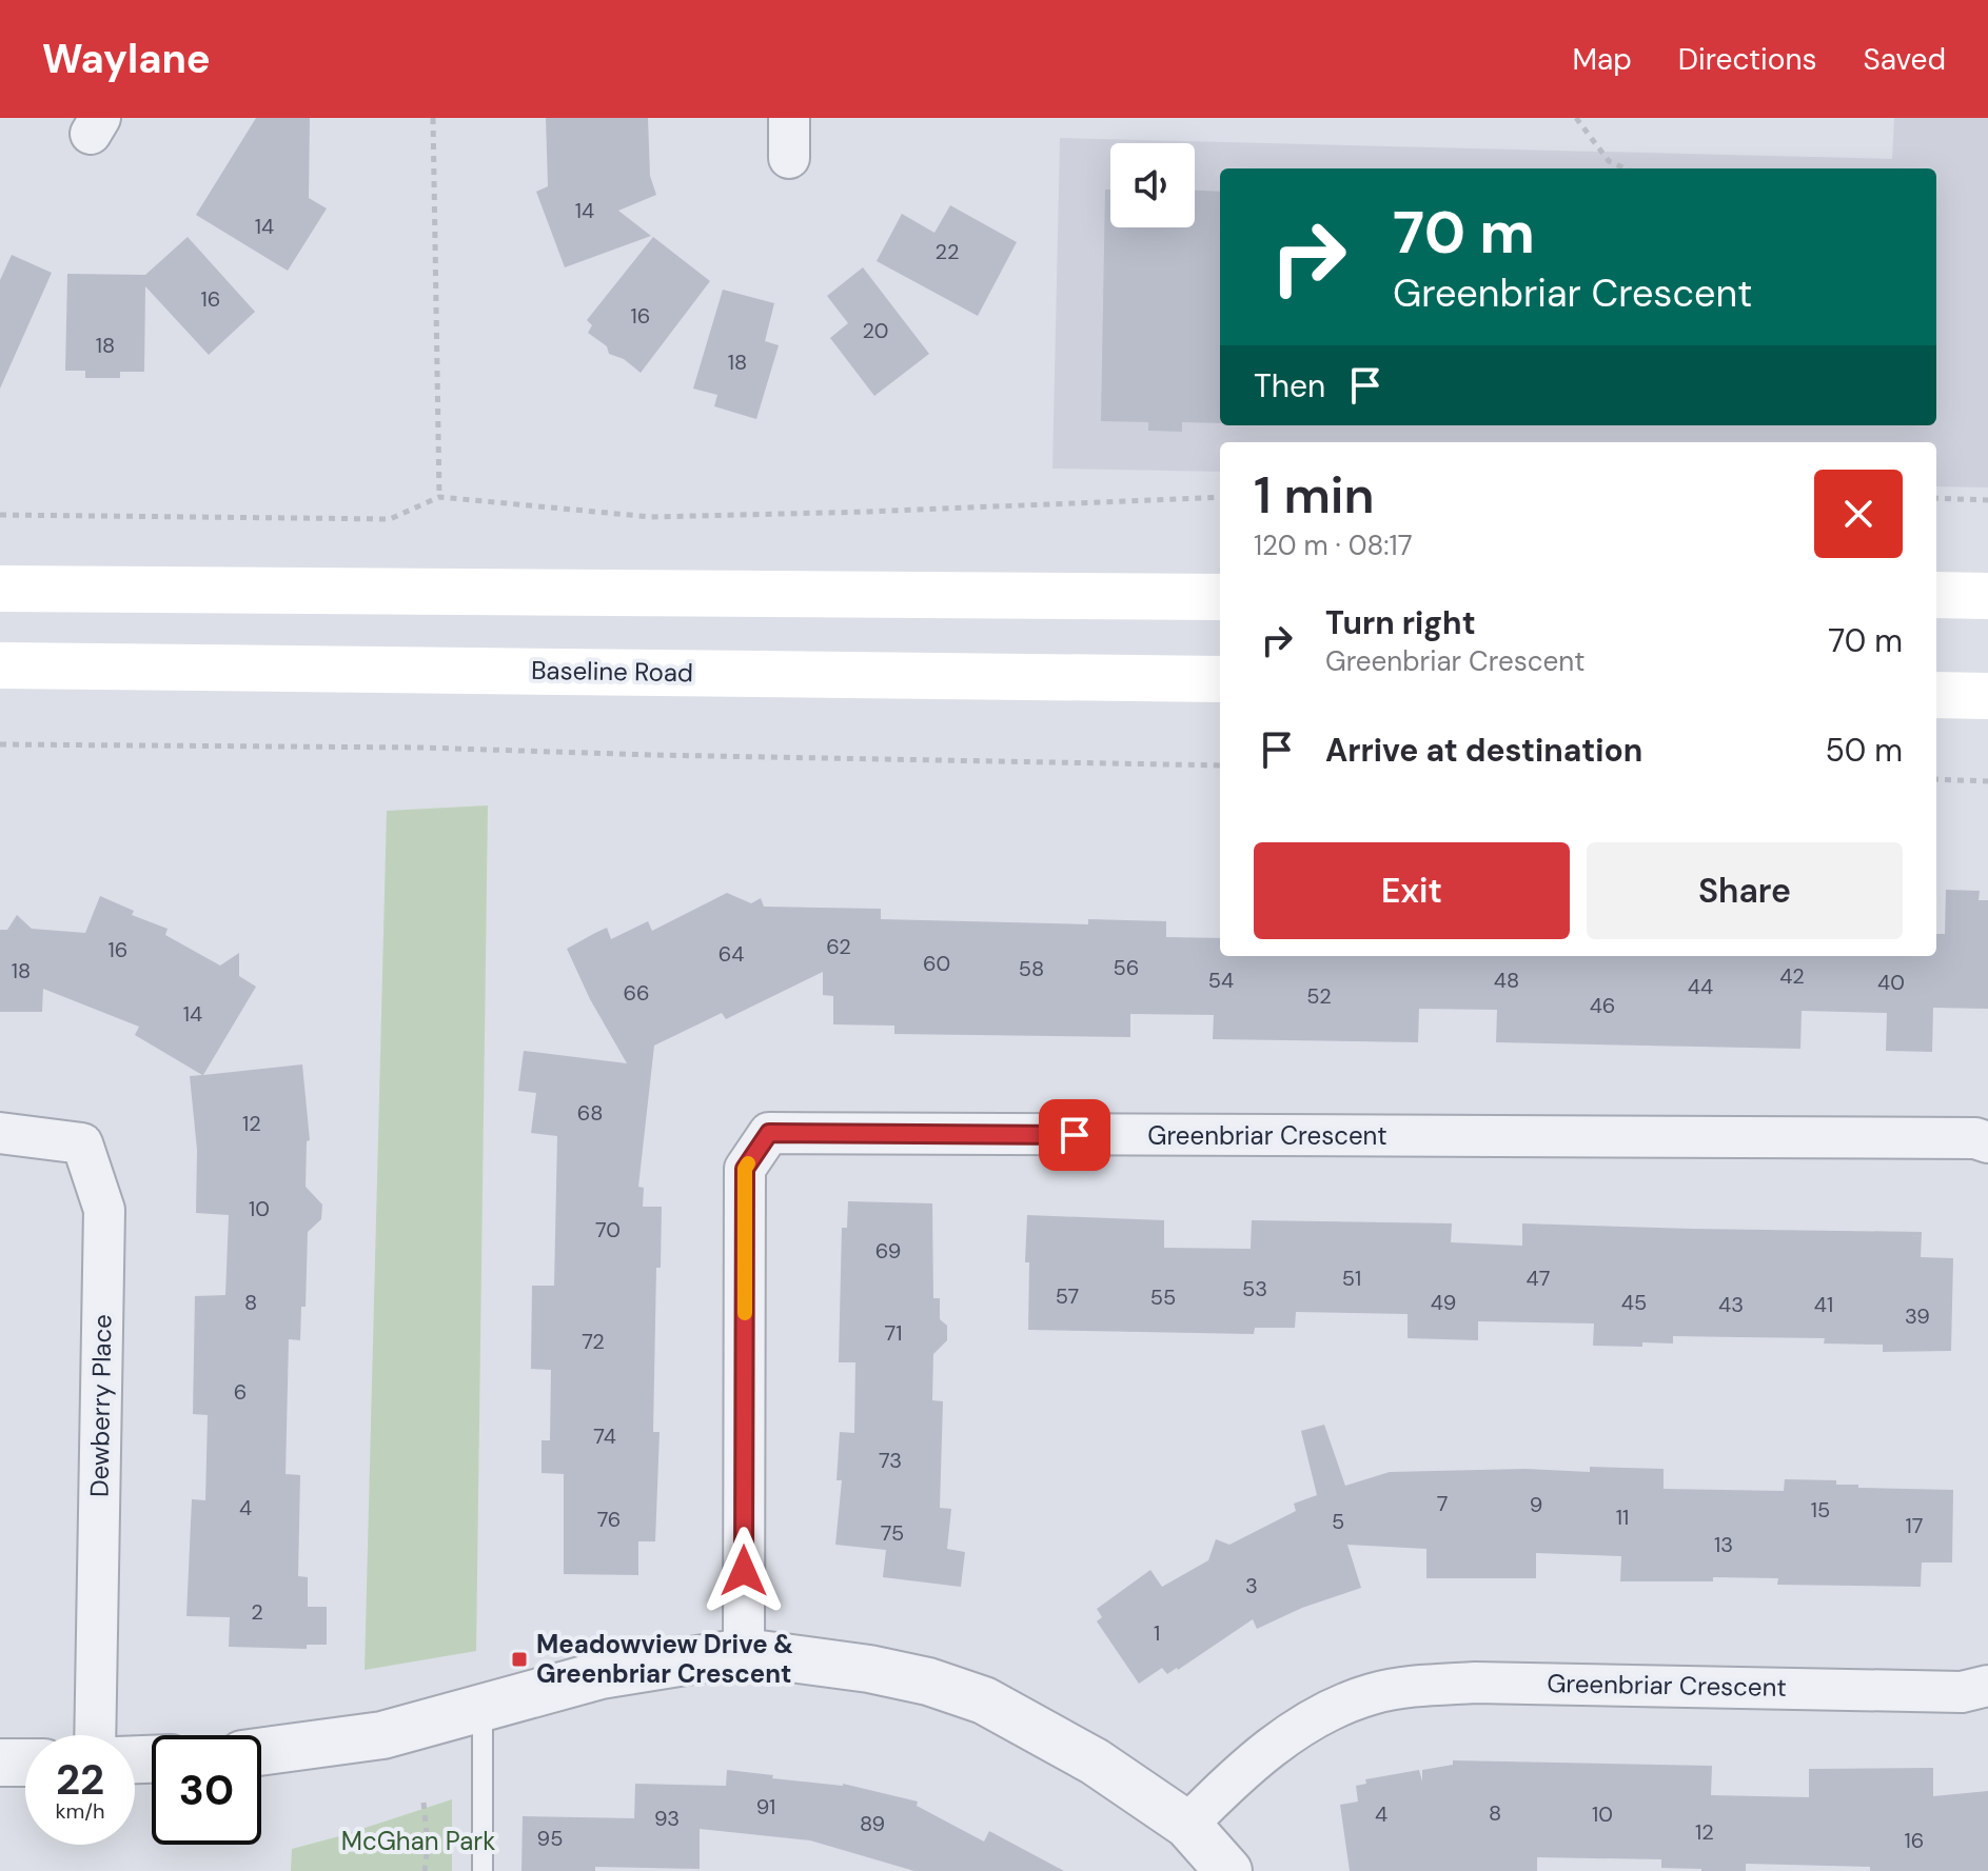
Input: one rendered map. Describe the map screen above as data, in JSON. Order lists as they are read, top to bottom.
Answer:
{
  "streets": {
    "main road": ["Baseline Road"],
    "street": ["Greenbriar Crescent", "Dewberry Place"]
  },
  "parks": ["McGhan Park"],
  "places": {
    "transit": ["Meadowview Drive & Greenbriar Crescent"]
  },
  "house_numbers": [
    "14",
    "14",
    "22",
    "16",
    "16",
    "20",
    "18",
    "18",
    "62",
    "16",
    "64",
    "60",
    "56",
    "58",
    "18",
    "42",
    "54",
    "48",
    "40",
    "44",
    "66",
    "52",
    "46",
    "14",
    "68",
    "12",
    "10",
    "70",
    "69",
    "51",
    "47",
    "53",
    "57",
    "55",
    "8",
    "49",
    "45",
    "43",
    "41",
    "39",
    "71",
    "72",
    "6",
    "74",
    "73",
    "7",
    "9",
    "4",
    "15",
    "11",
    "76",
    "5",
    "17",
    "75",
    "13",
    "3",
    "2",
    "1",
    "91",
    "8",
    "4",
    "10",
    "93",
    "89",
    "12",
    "95",
    "16"
  ],
  "page": {
    "header": "Waylane",
    "nav": ["Map", "Directions", "Saved"],
    "turn": ["70 m", "Greenbriar Crescent"],
    "then": "Then",
    "heading": ["1 min", "120 m · 08:17"],
    "list": [
      {
        "name": "Turn right",
        "note": "Greenbriar Crescent",
        "value": "70 m"
      },
      {
        "name": "Arrive at destination",
        "value": "50 m"
      }
    ],
    "buttons": ["Exit", "Share"],
    "speed": "22 km/h",
    "limit": "30"
  }
}
